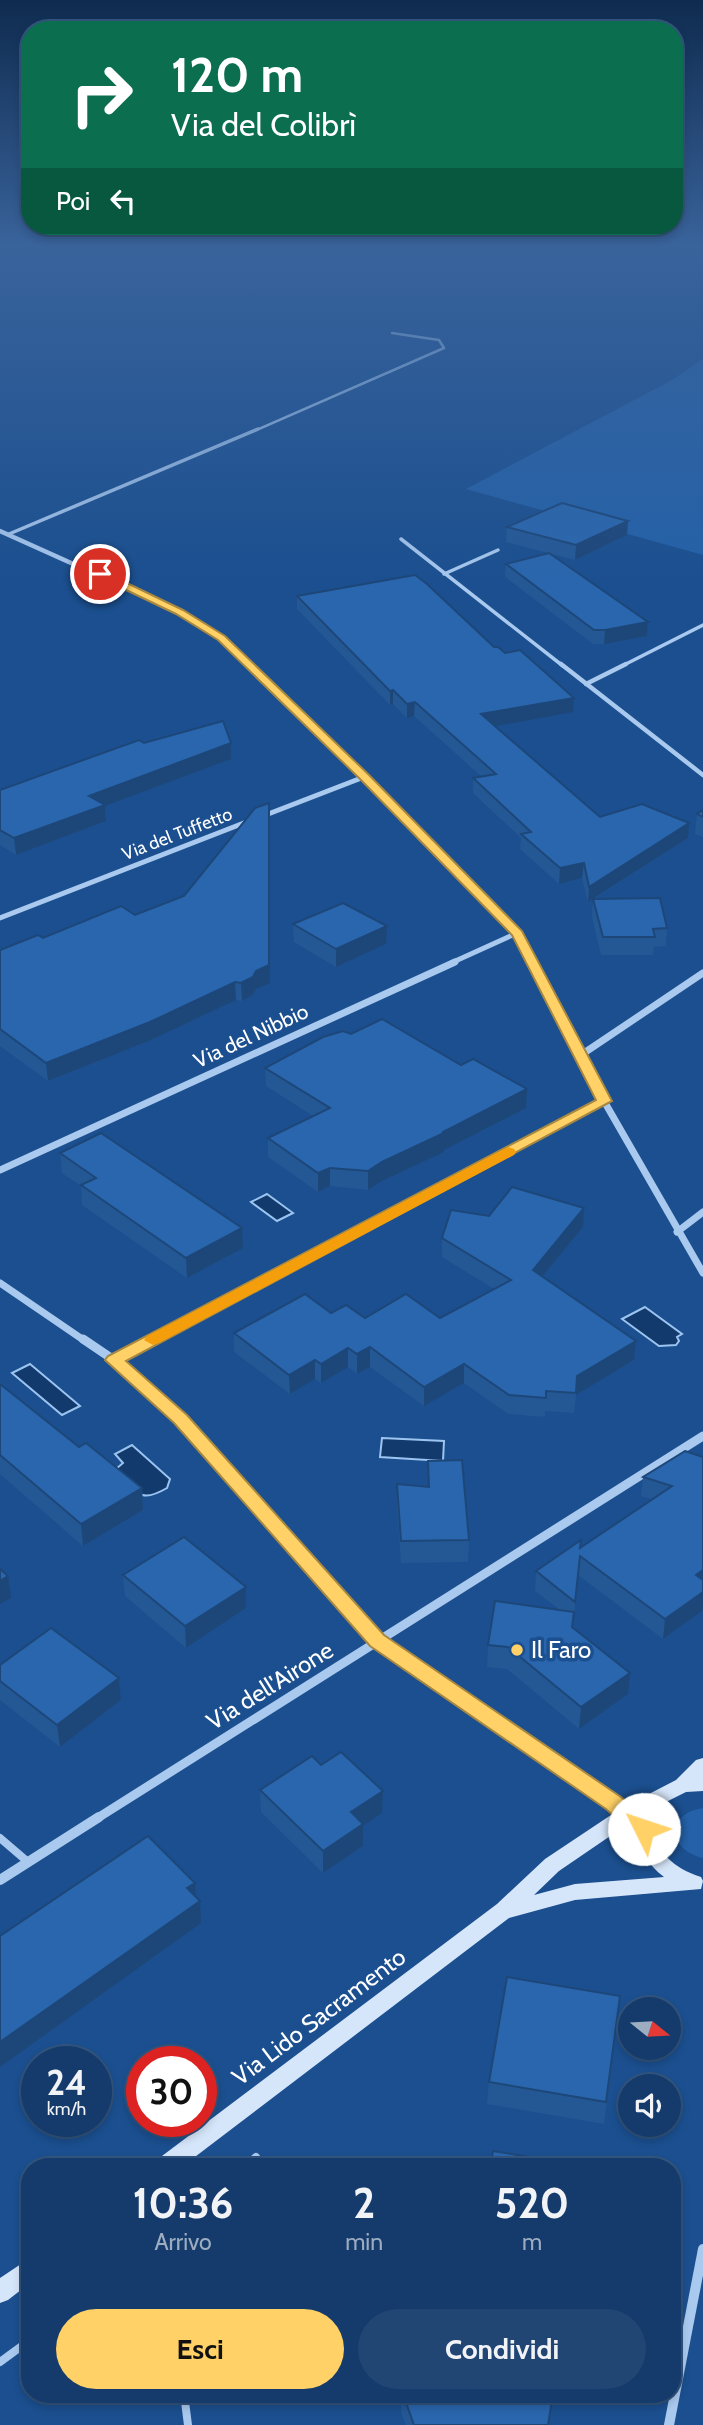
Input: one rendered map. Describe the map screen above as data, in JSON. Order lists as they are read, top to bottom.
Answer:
{
  "streets": {
    "street": [
      "Via del Tuffetto",
      "Via del Nibbio",
      "Via dell'Airone",
      "Via Lido Sacramento"
    ]
  },
  "places": ["Il Faro"],
  "north": "right",
  "page": {
    "turn": ["120 m", "Via del Colibrì"],
    "then": "Poi",
    "speed": "24 km/h",
    "limit": "30",
    "eta": [
      "10:36",
      "Arrivo",
      "2",
      "min",
      "520",
      "m"
    ],
    "buttons": ["Esci", "Condividi"]
  }
}
